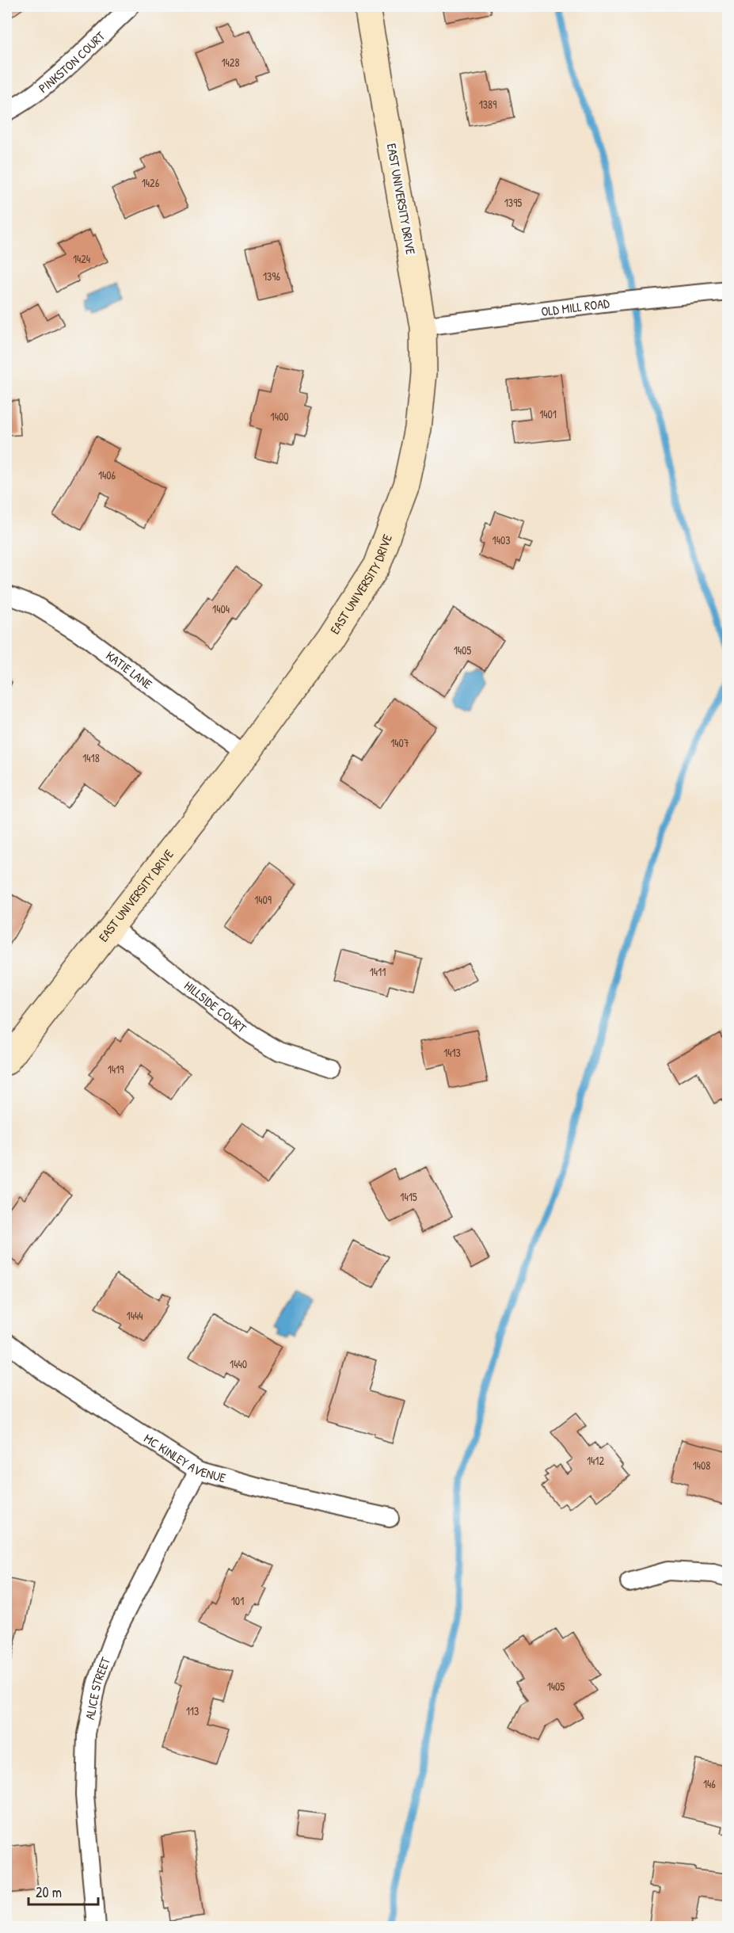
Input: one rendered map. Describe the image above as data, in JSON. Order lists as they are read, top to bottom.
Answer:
{
  "streets": {
    "main road": ["EAST UNIVERSITY DRIVE"],
    "street": [
      "PINKSTON COURT",
      "OLD MILL ROAD",
      "KATIE LANE",
      "HILLSIDE COURT",
      "MC KINLEY AVENUE",
      "ALICE STREET"
    ]
  },
  "crossings": [
    ["EAST UNIVERSITY DRIVE", "OLD MILL ROAD"],
    ["EAST UNIVERSITY DRIVE", "KATIE LANE"],
    ["EAST UNIVERSITY DRIVE", "HILLSIDE COURT"],
    ["MC KINLEY AVENUE", "ALICE STREET"]
  ],
  "house_numbers": [
    "1428",
    "1389",
    "1426",
    "1395",
    "1424",
    "1396",
    "1401",
    "1400",
    "1406",
    "1403",
    "1404",
    "1405",
    "1407",
    "1418",
    "1409",
    "1411",
    "1413",
    "1419",
    "1415",
    "1444",
    "1440",
    "1412",
    "1408",
    "101",
    "1405",
    "113",
    "146"
  ],
  "scale_bar": "20 m"
}
